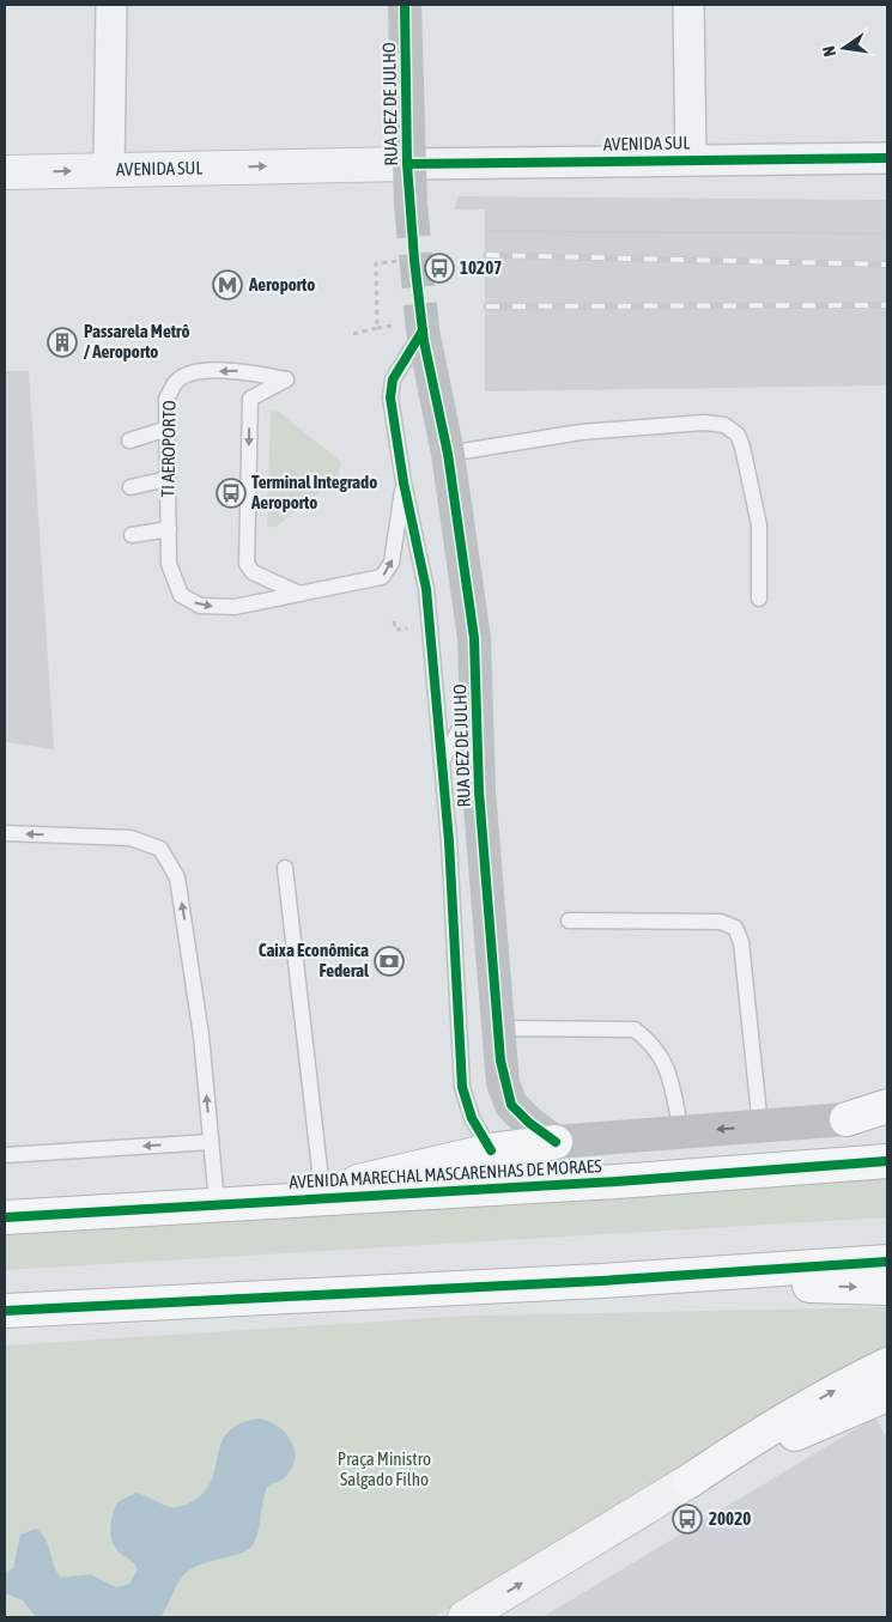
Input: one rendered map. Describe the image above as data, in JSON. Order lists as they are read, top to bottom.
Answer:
{
  "streets": {
    "highway": ["AVENIDA MARECHAL MASCARENHAS DE MORAES"],
    "main road": ["RUA DEZ DE JULHO"],
    "street": ["AVENIDA SUL"],
    "lane": ["TI AEROPORTO"]
  },
  "crossings": [
    ["RUA DEZ DE JULHO", "AVENIDA SUL"]
  ],
  "one_way": ["AVENIDA SUL"],
  "parks": ["Praça Ministro Salgado Filho"],
  "places": {
    "bus stop": ["10207", "Terminal Integrado Aeroporto", "20020"],
    "metro station": ["Aeroporto"],
    "building": ["Passarela Metrô / Aeroporto"],
    "bank": ["Caixa Econômica Federal"]
  },
  "north": "left"
}
